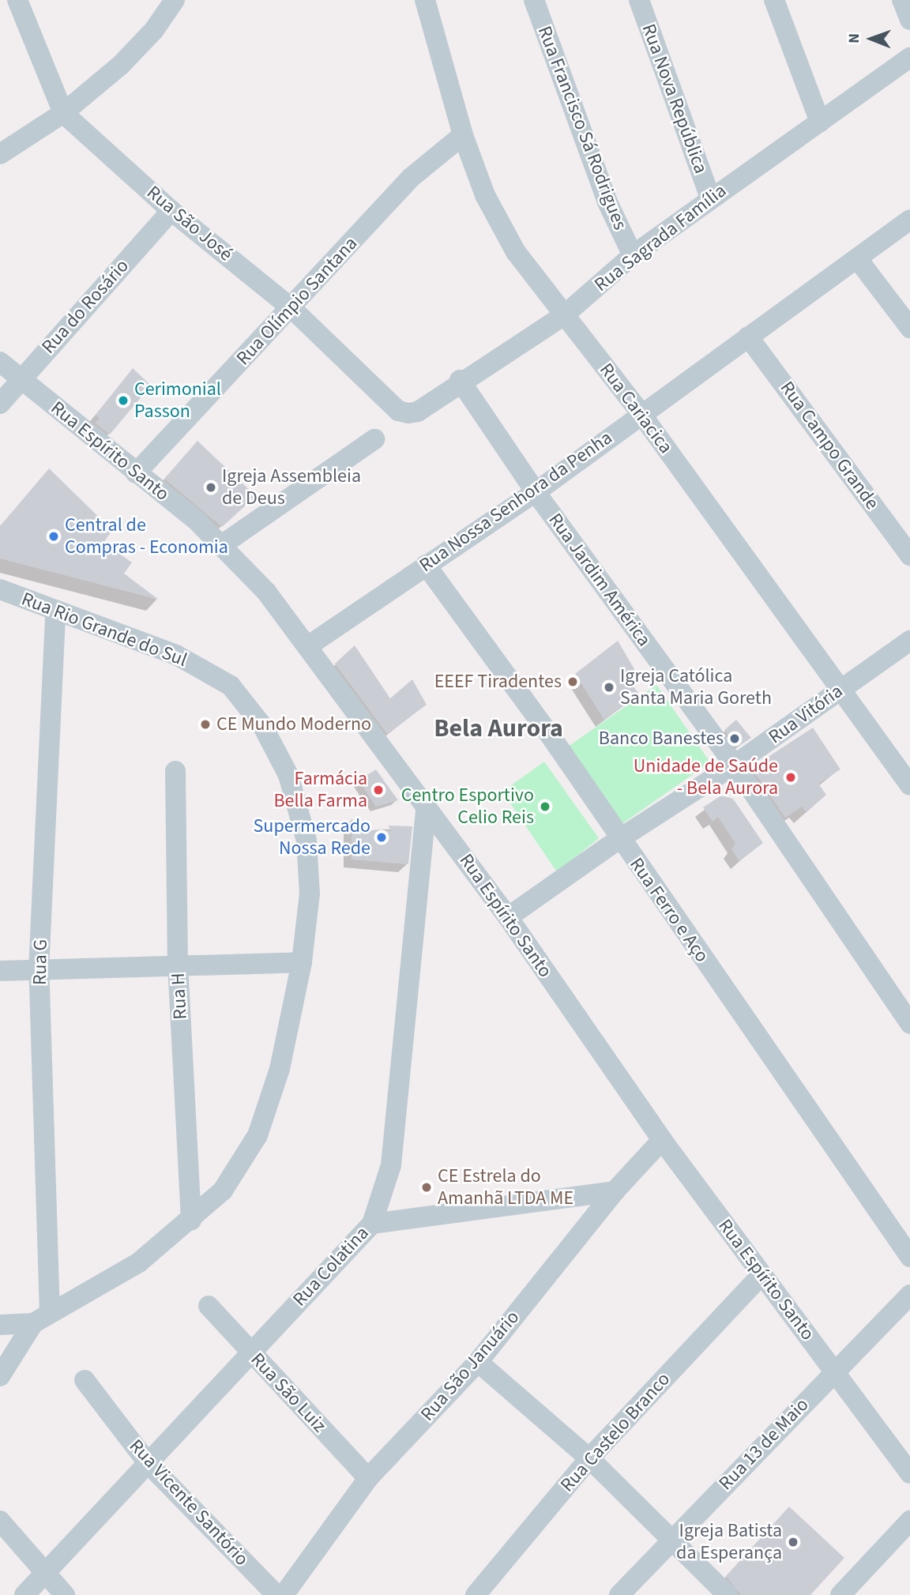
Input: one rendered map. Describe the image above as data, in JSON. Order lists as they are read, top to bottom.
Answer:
{
  "streets": {
    "street": [
      "Rua Nova República",
      "Rua Francisco Sá Rodrigues",
      "Rua São José",
      "Rua Sagrada Família",
      "Rua Olímpio Santana",
      "Rua do Rosário",
      "Rua Cariacica",
      "Rua Campo Grande",
      "Rua Espírito Santo",
      "Rua Nossa Senhora da Penha",
      "Rua Jardim América",
      "Rua Rio Grande do Sul",
      "Rua Vitória",
      "Rua Ferro e Aço",
      "Rua G",
      "Rua H",
      "Rua Colatina",
      "Rua São Januário",
      "Rua São Luiz",
      "Rua Castelo Branco",
      "Rua 13 de Maio",
      "Rua Vicente Santório"
    ]
  },
  "crossings": [
    ["Rua Nova República", "Rua Sagrada Família"],
    ["Rua Francisco Sá Rodrigues", "Rua Sagrada Família"],
    ["Rua São José", "Rua Sagrada Família"],
    ["Rua São José", "Rua Olímpio Santana"],
    ["Rua São José", "Rua do Rosário"],
    ["Rua Sagrada Família", "Rua Cariacica"],
    ["Rua Sagrada Família", "Rua Jardim América"],
    ["Rua Olímpio Santana", "Rua Cariacica"],
    ["Rua Olímpio Santana", "Rua Espírito Santo"],
    ["Rua do Rosário", "Rua Espírito Santo"],
    ["Rua Cariacica", "Rua Nossa Senhora da Penha"],
    ["Rua Cariacica", "Rua Vitória"],
    ["Rua Campo Grande", "Rua Nossa Senhora da Penha"],
    ["Rua Espírito Santo", "Rua Nossa Senhora da Penha"],
    ["Rua Espírito Santo", "Rua Vitória"],
    ["Rua Espírito Santo", "Rua Colatina"],
    ["Rua Espírito Santo", "Rua São Januário"],
    ["Rua Espírito Santo", "Rua Castelo Branco"],
    ["Rua Espírito Santo", "Rua 13 de Maio"],
    ["Rua Nossa Senhora da Penha", "Rua Jardim América"],
    ["Rua Nossa Senhora da Penha", "Rua Ferro e Aço"],
    ["Rua Jardim América", "Rua Vitória"],
    ["Rua Rio Grande do Sul", "Rua G"],
    ["Rua Rio Grande do Sul", "Rua H"],
    ["Rua Vitória", "Rua Ferro e Aço"],
    ["Rua Colatina", "Rua São Luiz"],
    ["Rua Colatina", "Rua Vicente Santório"],
    ["Rua São Januário", "Rua São Luiz"]
  ],
  "districts": ["Bela Aurora"],
  "places": [
    "Cerimonial Passon",
    "Igreja Assembleia de Deus",
    "Central de Compras - Economia",
    "EEEF Tiradentes",
    "Igreja Católica Santa Maria Goreth",
    "CE Mundo Moderno",
    "Banco Banestes",
    "Unidade de Saúde - Bela Aurora",
    "Farmácia Bella Farma",
    "Centro Esportivo Celio Reis",
    "Supermercado Nossa Rede",
    "CE Estrela do Amanhã LTDA ME",
    "Igreja Batista da Esperança"
  ],
  "north": "left"
}
